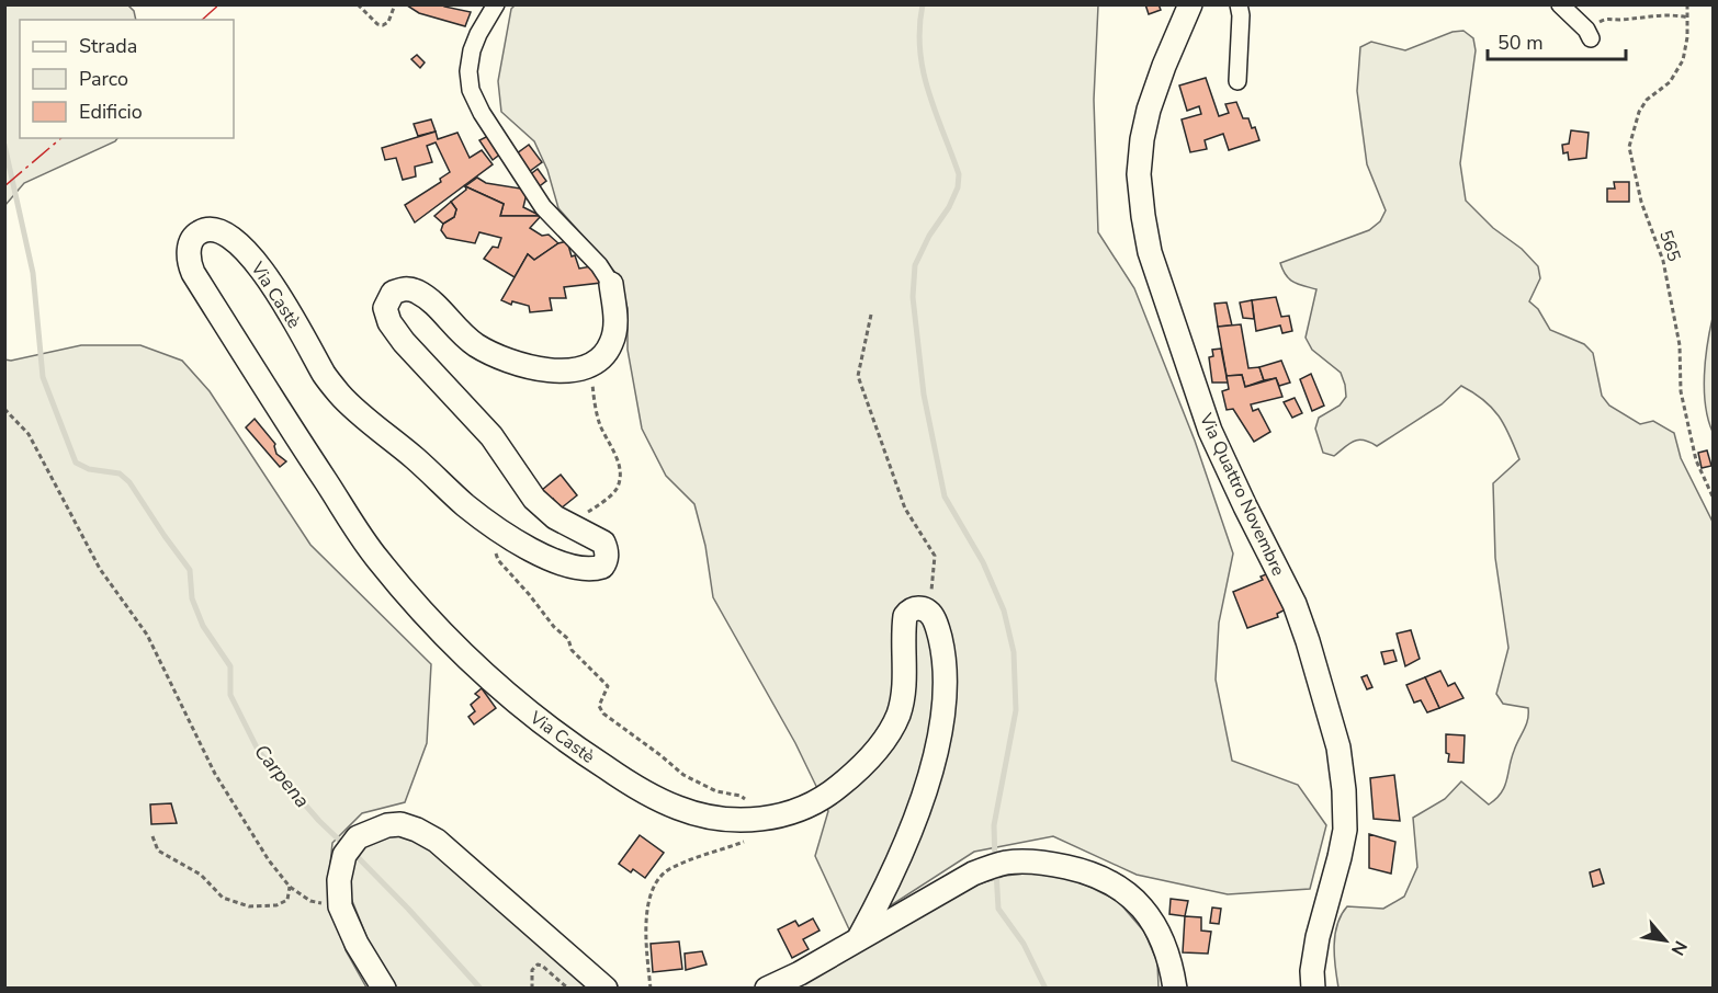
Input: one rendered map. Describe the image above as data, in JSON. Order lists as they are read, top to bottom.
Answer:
{
  "streets": {
    "street": ["Via Castè", "Via Quattro Novembre"],
    "path": ["565"]
  },
  "water": ["Carpena"],
  "legend": ["Strada", "Parco", "Edificio"],
  "scale_bar": "50 m",
  "north": "bottom right"
}
